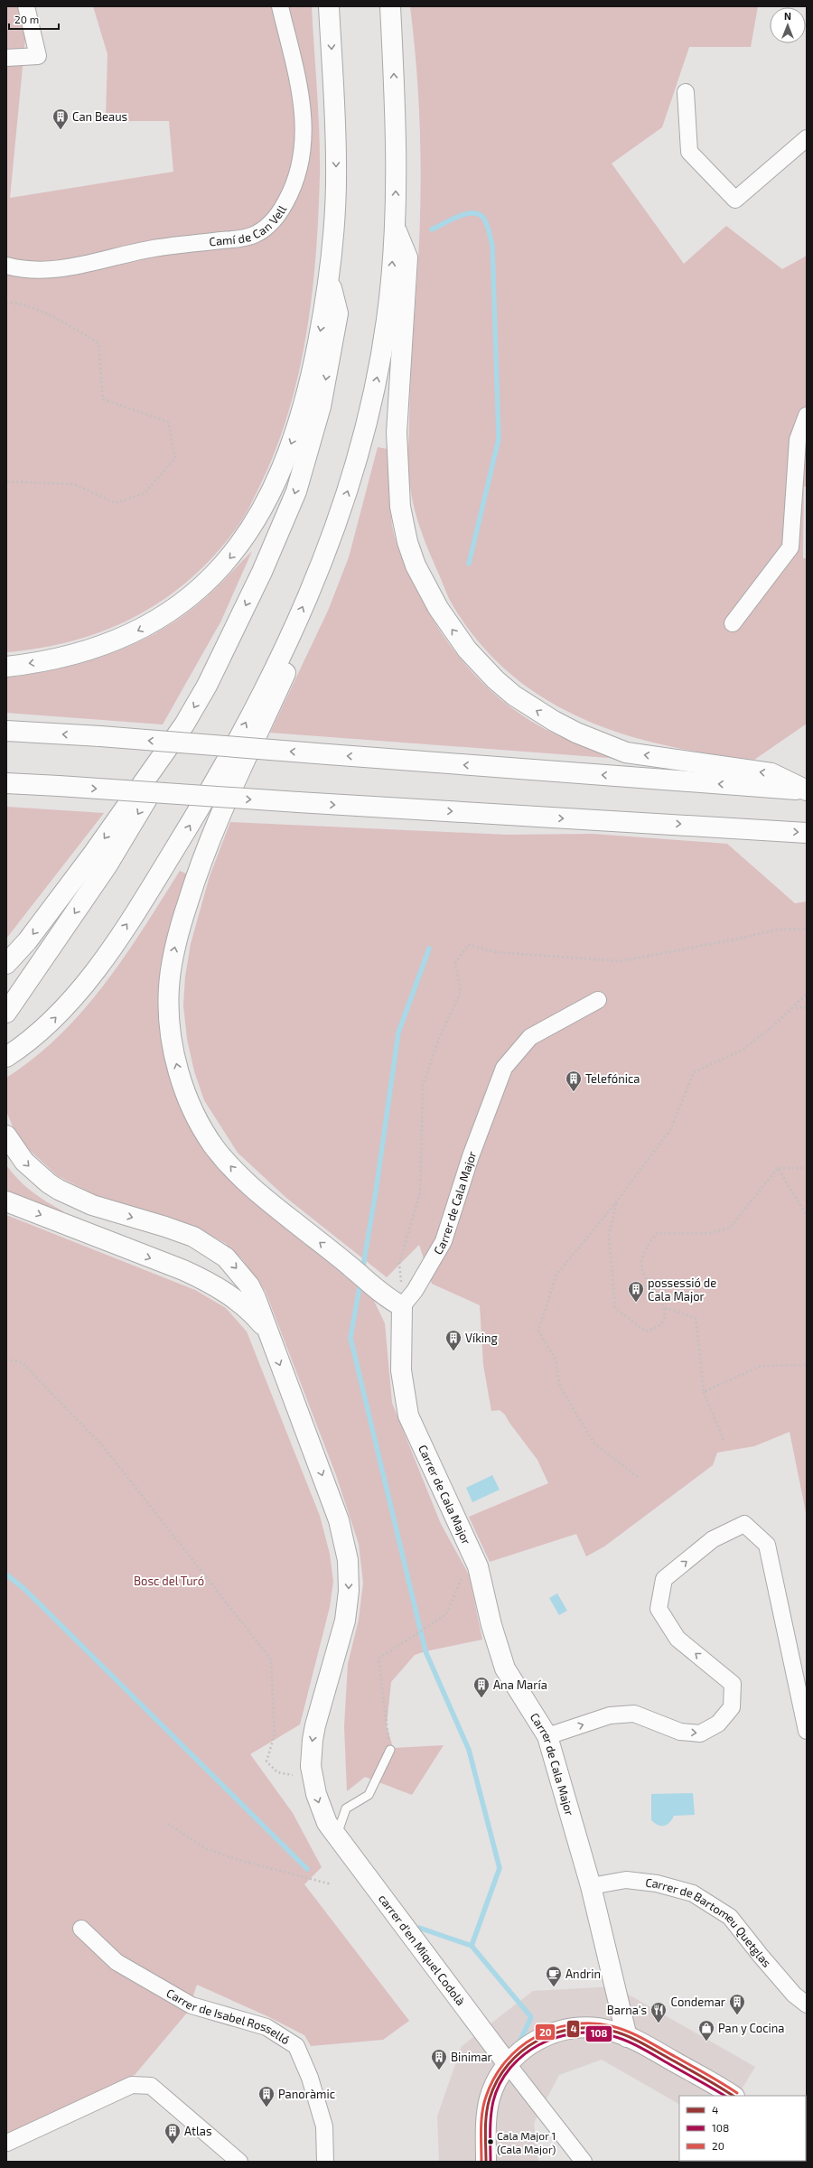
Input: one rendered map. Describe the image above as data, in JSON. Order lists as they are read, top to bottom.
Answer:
{
  "streets": {
    "main road": ["Carrer de Cala Major", "carrer d'en Miquel Codolà"],
    "street": ["Camí de Can Vell", "Carrer de Bartomeu Quetglas", "Carrer de Isabel Rosselló"]
  },
  "crossings": [
    ["Carrer de Cala Major", "Carrer de Bartomeu Quetglas"]
  ],
  "one_way": ["carrer d'en Miquel Codolà"],
  "parks": ["Bosc del Turó"],
  "places": {
    "building": [
      "Can Beaus",
      "Telefónica",
      "possessió de Cala Major",
      "Víking",
      "Ana María",
      "Condemar",
      "Binimar",
      "Panoràmic",
      "Atlas"
    ],
    "cafe": ["Andrin"],
    "restaurant": ["Barna's"],
    "shop": ["Pan y Cocina"],
    "other": ["Cala Major 1 (Cala Major)"]
  },
  "lines": ["transit line 20", "transit line 4", "transit line 108"],
  "legend": ["4", "108", "20"],
  "scale_bar": "20 m",
  "north": "top"
}
